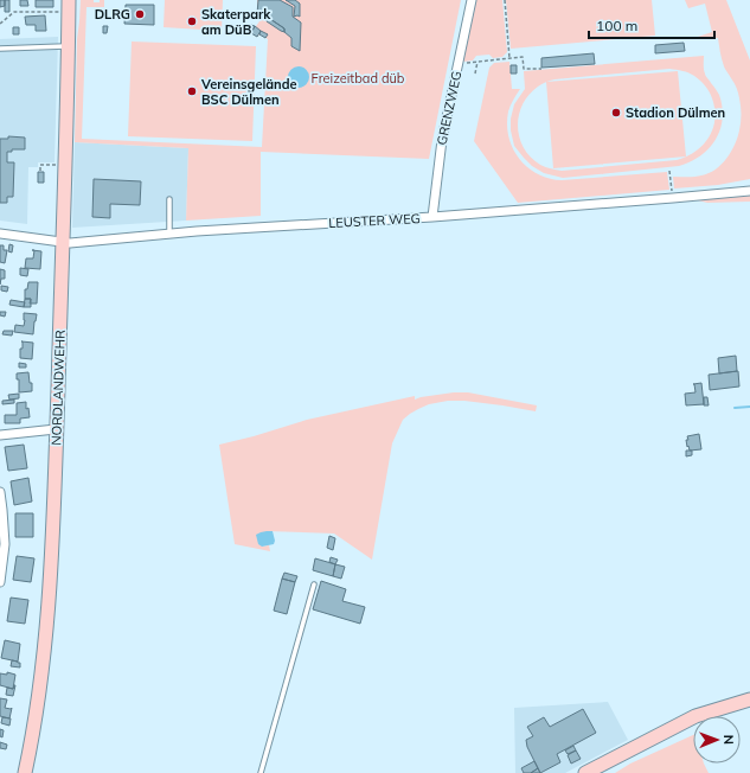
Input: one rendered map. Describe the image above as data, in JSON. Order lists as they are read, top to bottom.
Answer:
{
  "streets": {
    "street": ["GRENZWEG", "LEUSTER WEG", "NORDLANDWEHR"]
  },
  "crossings": [
    ["GRENZWEG", "LEUSTER WEG"],
    ["LEUSTER WEG", "NORDLANDWEHR"]
  ],
  "parks": ["Freizeitbad düb"],
  "places": [
    "DLRG",
    "Skaterpark am DüB",
    "Vereinsgelände BSC Dülmen",
    "Stadion Dülmen"
  ],
  "scale_bar": "100 m",
  "north": "right"
}
